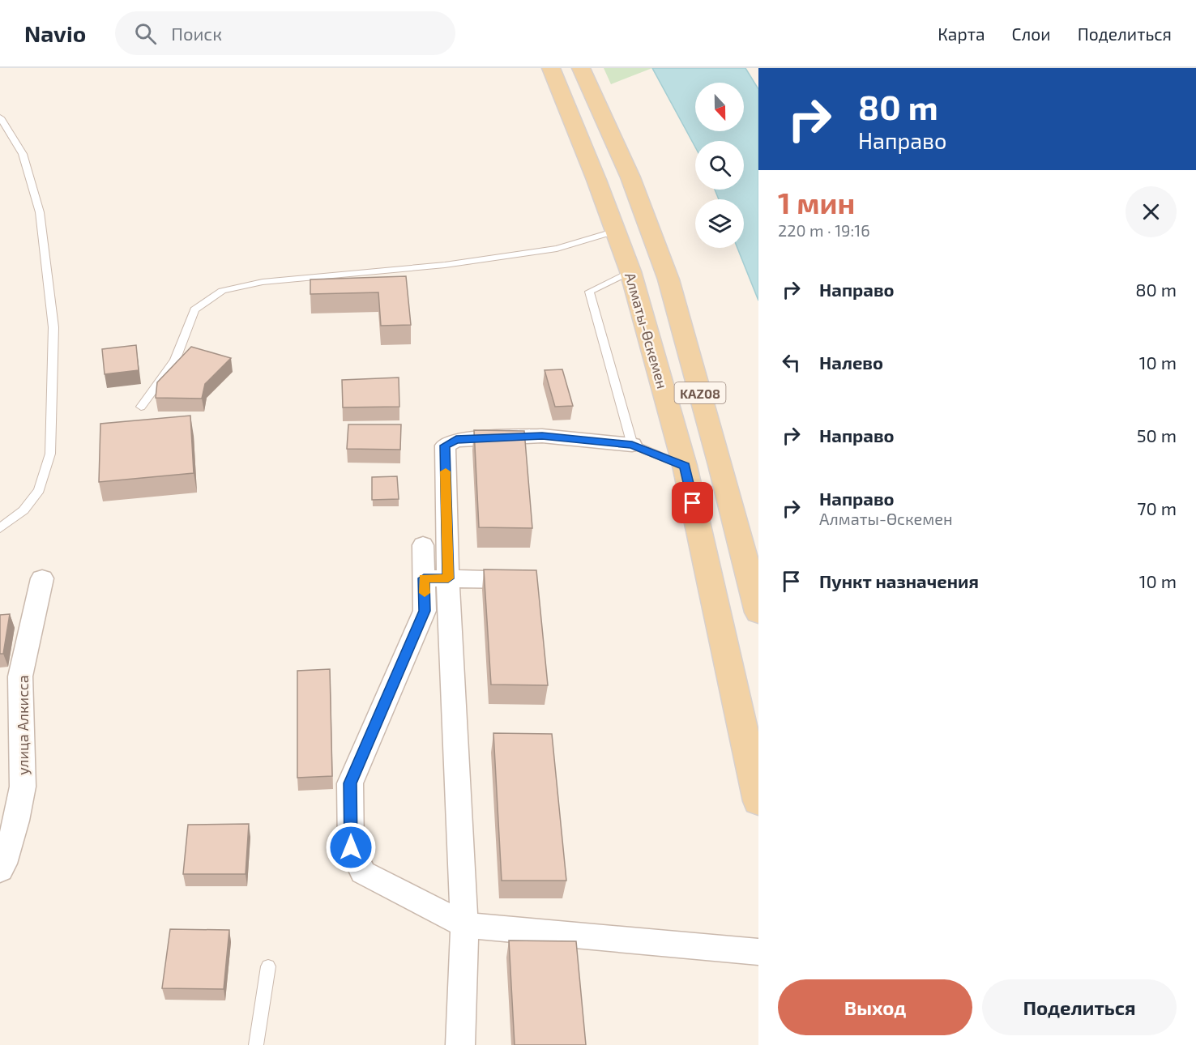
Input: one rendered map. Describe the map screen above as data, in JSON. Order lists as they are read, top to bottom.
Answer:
{
  "streets": {
    "main road": ["Алматы-Өскемен", "KAZ08"],
    "street": ["улица Алкисса"]
  },
  "north": "bottom",
  "page": {
    "header": "Navio",
    "search": "Поиск",
    "nav": ["Карта", "Слои", "Поделиться"],
    "turn": ["80 m", "Направо"],
    "heading": ["1 мин", "220 m · 19:16"],
    "list": [
      {
        "name": "Направо",
        "value": "80 m"
      },
      {
        "name": "Налево",
        "value": "10 m"
      },
      {
        "name": "Направо",
        "value": "50 m"
      },
      {
        "name": "Направо",
        "note": "Алматы-Өскемен",
        "value": "70 m"
      },
      {
        "name": "Пункт назначения",
        "value": "10 m"
      }
    ],
    "buttons": ["Выход", "Поделиться"]
  }
}
